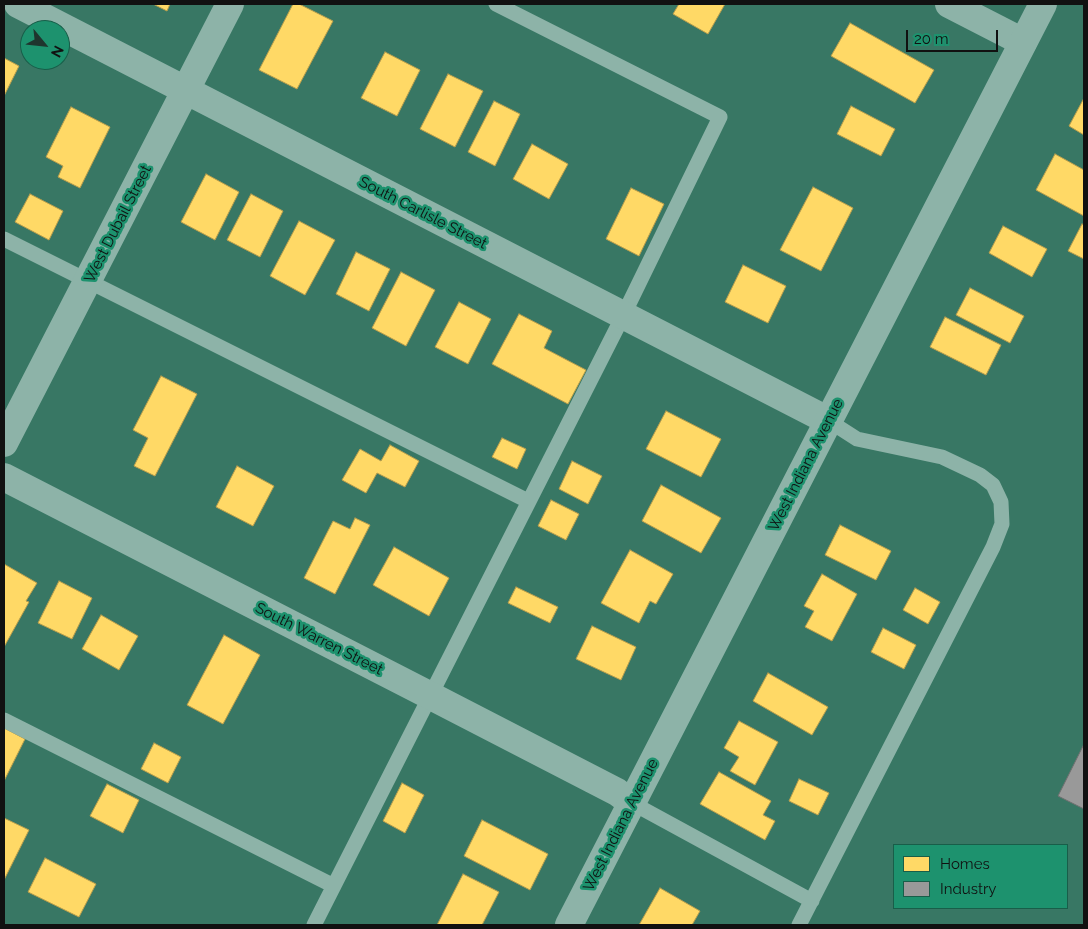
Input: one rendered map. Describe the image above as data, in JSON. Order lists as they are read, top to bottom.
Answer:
{
  "streets": {
    "street": [
      "South Carlisle Street",
      "West Dubail Street",
      "West Indiana Avenue",
      "South Warren Street"
    ]
  },
  "crossings": [
    ["South Carlisle Street", "West Dubail Street"],
    ["South Carlisle Street", "West Indiana Avenue"],
    ["West Indiana Avenue", "South Warren Street"]
  ],
  "legend": ["Homes", "Industry"],
  "scale_bar": "20 m",
  "north": "bottom right"
}
